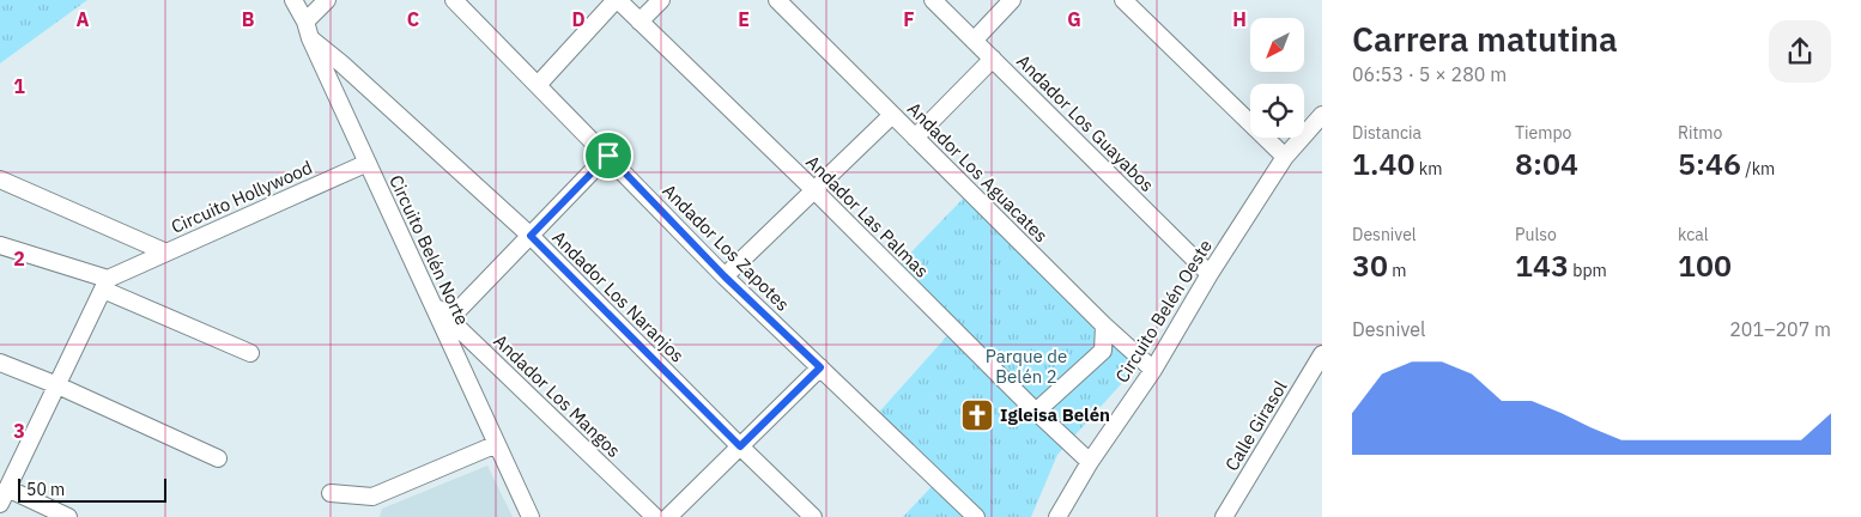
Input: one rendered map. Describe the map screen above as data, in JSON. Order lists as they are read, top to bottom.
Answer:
{
  "streets": {
    "street": [
      "Andador Los Guayabos",
      "Andador Los Aguacates",
      "Circuito Hollywood",
      "Andador Las Palmas",
      "Andador Los Zapotes",
      "Circuito Belén Norte",
      "Andador Los Naranjos",
      "Circuito Belén Oeste",
      "Andador Los Mangos",
      "Calle Girasol"
    ]
  },
  "crossings": [
    ["Andador Los Guayabos", "Circuito Belén Oeste"],
    ["Andador Los Aguacates", "Circuito Belén Oeste"],
    ["Circuito Hollywood", "Circuito Belén Norte"],
    ["Andador Las Palmas", "Circuito Belén Oeste"],
    ["Circuito Belén Norte", "Andador Los Naranjos"],
    ["Circuito Belén Norte", "Andador Los Mangos"]
  ],
  "parks": ["Parque de Belén 2"],
  "places": {
    "church": ["Igleisa Belén"]
  },
  "scale_bar": "50 m",
  "north": "bottom left",
  "page": {
    "heading": ["Carrera matutina", "06:53 · 5 × 280 m"],
    "stats": [
      ["Distancia", "1.40 km"],
      ["Tiempo", "8:04"],
      ["Ritmo", "5:46 /km"],
      ["Desnivel", "30 m"],
      ["Pulso", "143 bpm"],
      ["kcal", "100"]
    ],
    "chart": ["Desnivel", "201–207 m"],
    "scale": "50 m"
  },
  "grid": {
    "columns": [
      "A",
      "B",
      "C",
      "D",
      "E",
      "F",
      "G",
      "H"
    ],
    "rows": ["1", "2", "3"]
  }
}
